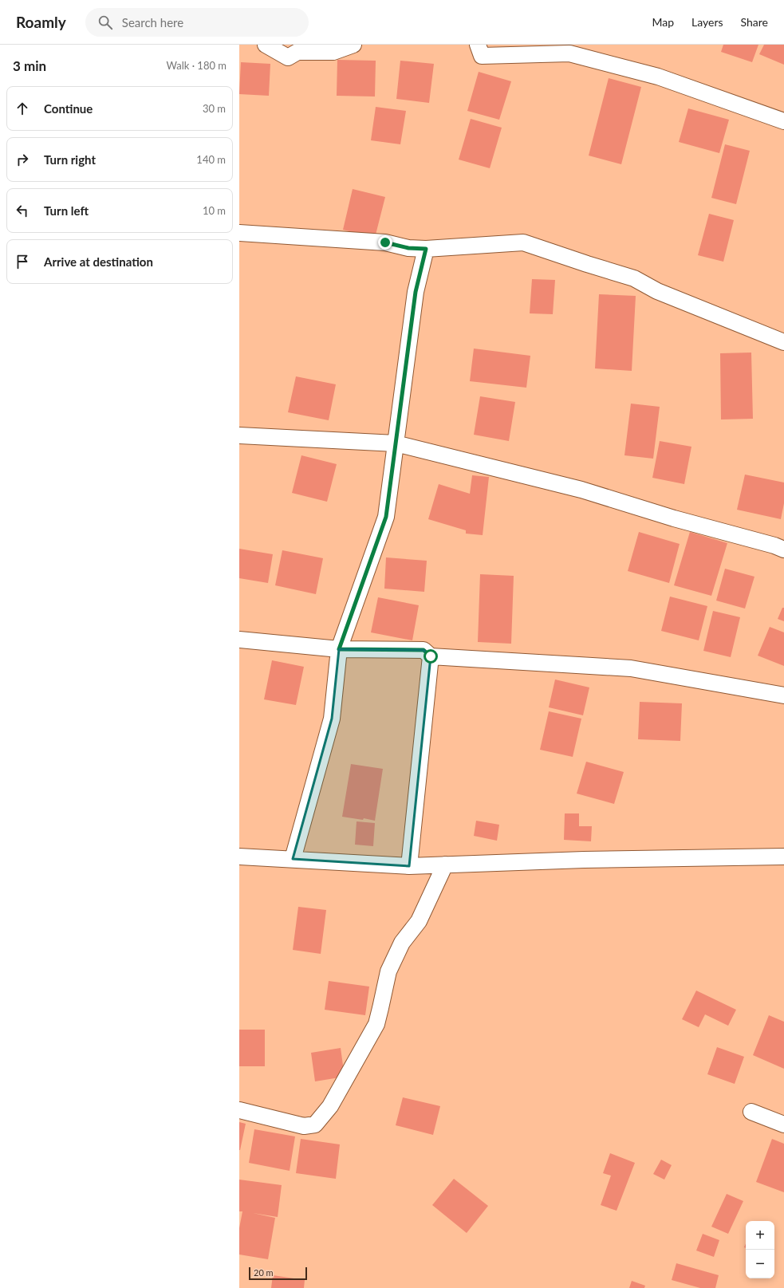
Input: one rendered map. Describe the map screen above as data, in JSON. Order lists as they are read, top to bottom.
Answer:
{
  "scale_bar": "20 m",
  "page": {
    "header": "Roamly",
    "search": "Search here",
    "nav": ["Map", "Layers", "Share"],
    "heading": ["3 min", "Walk · 180 m"],
    "list": [
      ["Continue", "30 m"],
      ["Turn right", "140 m"],
      ["Turn left", "10 m"],
      "Arrive at destination"
    ],
    "map_buttons": ["+", "−"],
    "scale": "20 m"
  }
}
